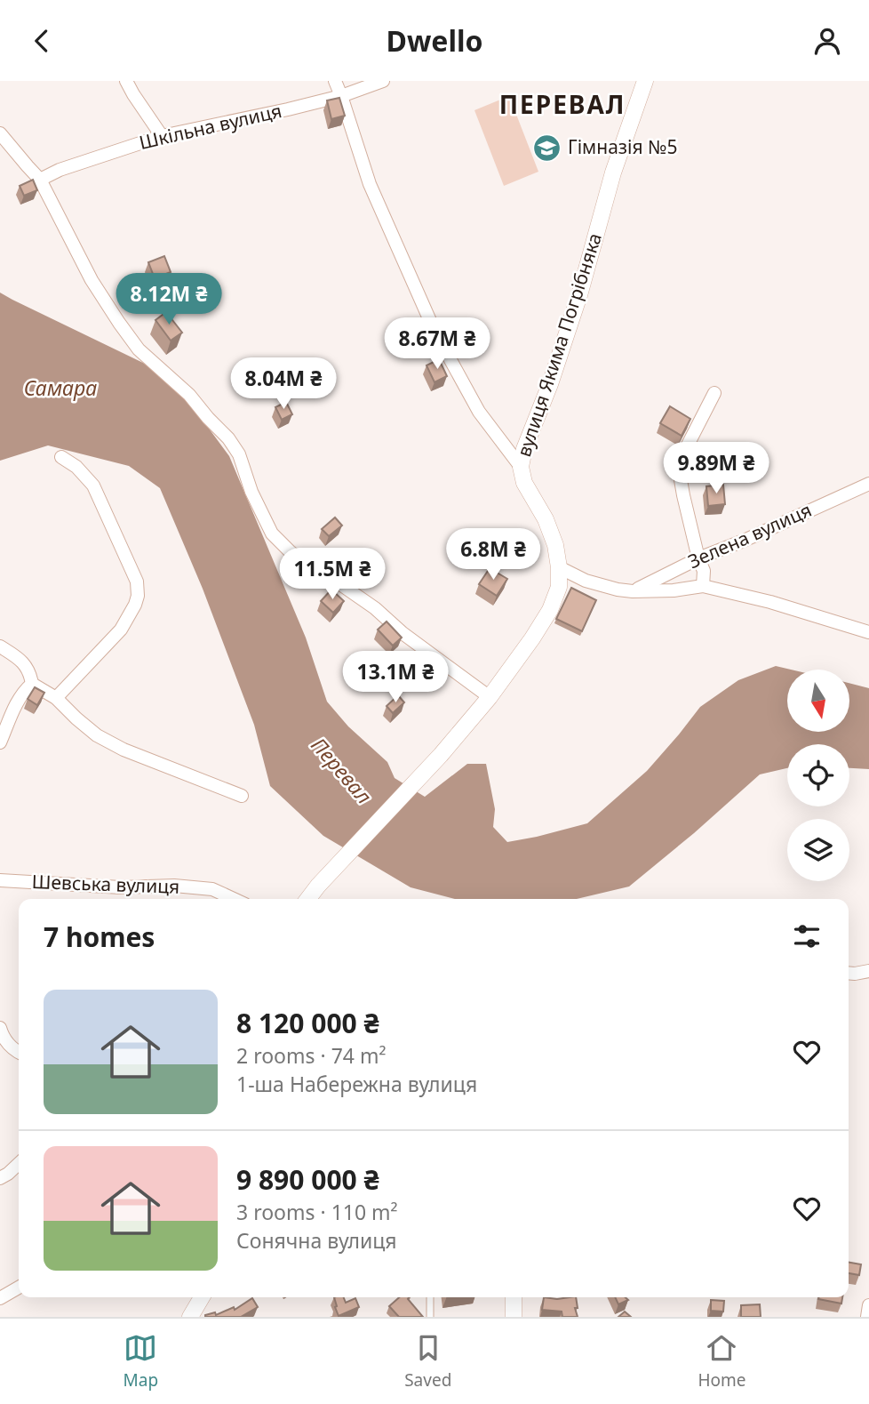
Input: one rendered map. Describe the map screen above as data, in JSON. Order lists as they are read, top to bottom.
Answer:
{
  "streets": {
    "street": [
      "Шкільна вулиця",
      "вулиця Якима Погрібняка",
      "Зелена вулиця",
      "Шевська вулиця"
    ]
  },
  "districts": ["ПЕРЕВАЛ"],
  "water": ["Самара", "Перевал"],
  "places": {
    "school or university": ["Гімназія №5"]
  },
  "north": "bottom",
  "page": {
    "header": "Dwello",
    "price": [
      "8.12M ₴",
      "8.67M ₴",
      "8.04M ₴",
      "9.89M ₴",
      "6.8M ₴",
      "11.5M ₴",
      "13.1M ₴"
    ],
    "heading": "7 homes",
    "list": [
      {
        "name": "8 120 000 ₴",
        "note": "2 rooms · 74 m² · 1-ша Набережна вулиця"
      },
      {
        "name": "9 890 000 ₴",
        "note": "3 rooms · 110 m² · Сонячна вулиця"
      }
    ],
    "tabs": ["Map", "Saved", "Home"]
  }
}
